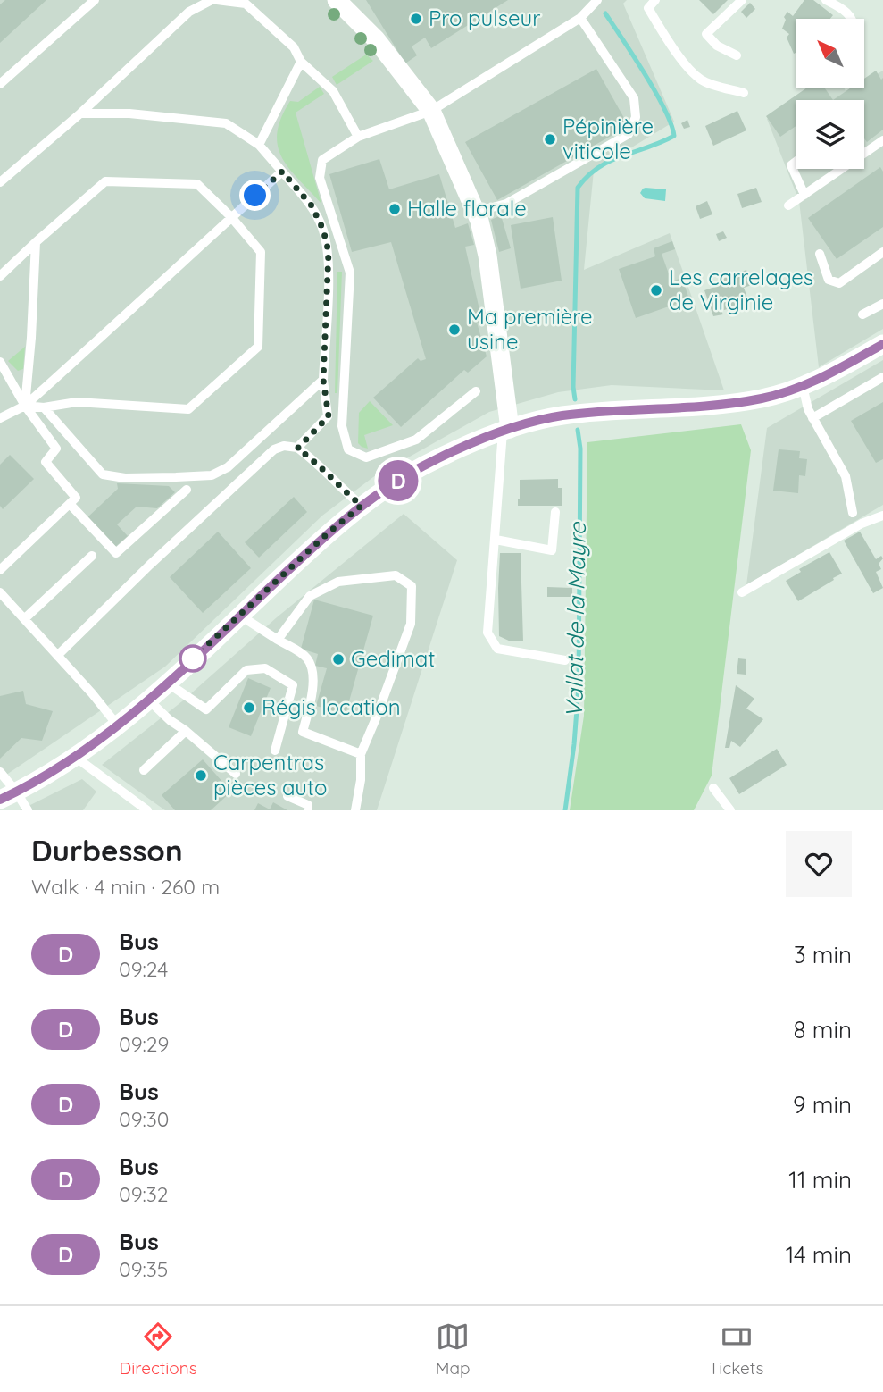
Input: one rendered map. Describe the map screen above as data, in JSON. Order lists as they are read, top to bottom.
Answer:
{
  "water": ["Vallat de la Mayre"],
  "places": [
    "Pro pulseur",
    "Pépinière viticole",
    "Halle florale",
    "Les carrelages de Virginie",
    "Ma première usine",
    "Gedimat",
    "Régis location",
    "Carpentras pièces auto"
  ],
  "lines": ["bus line D"],
  "north": "top left",
  "page": {
    "on_map": "D",
    "heading": ["Durbesson", "Walk · 4 min · 260 m"],
    "list": [
      {
        "mark": "D",
        "name": "Bus",
        "note": "09:24",
        "value": "3 min"
      },
      {
        "mark": "D",
        "name": "Bus",
        "note": "09:29",
        "value": "8 min"
      },
      {
        "mark": "D",
        "name": "Bus",
        "note": "09:30",
        "value": "9 min"
      },
      {
        "mark": "D",
        "name": "Bus",
        "note": "09:32",
        "value": "11 min"
      },
      {
        "mark": "D",
        "name": "Bus",
        "note": "09:35",
        "value": "14 min"
      }
    ],
    "tabs": ["Directions", "Map", "Tickets"]
  }
}
